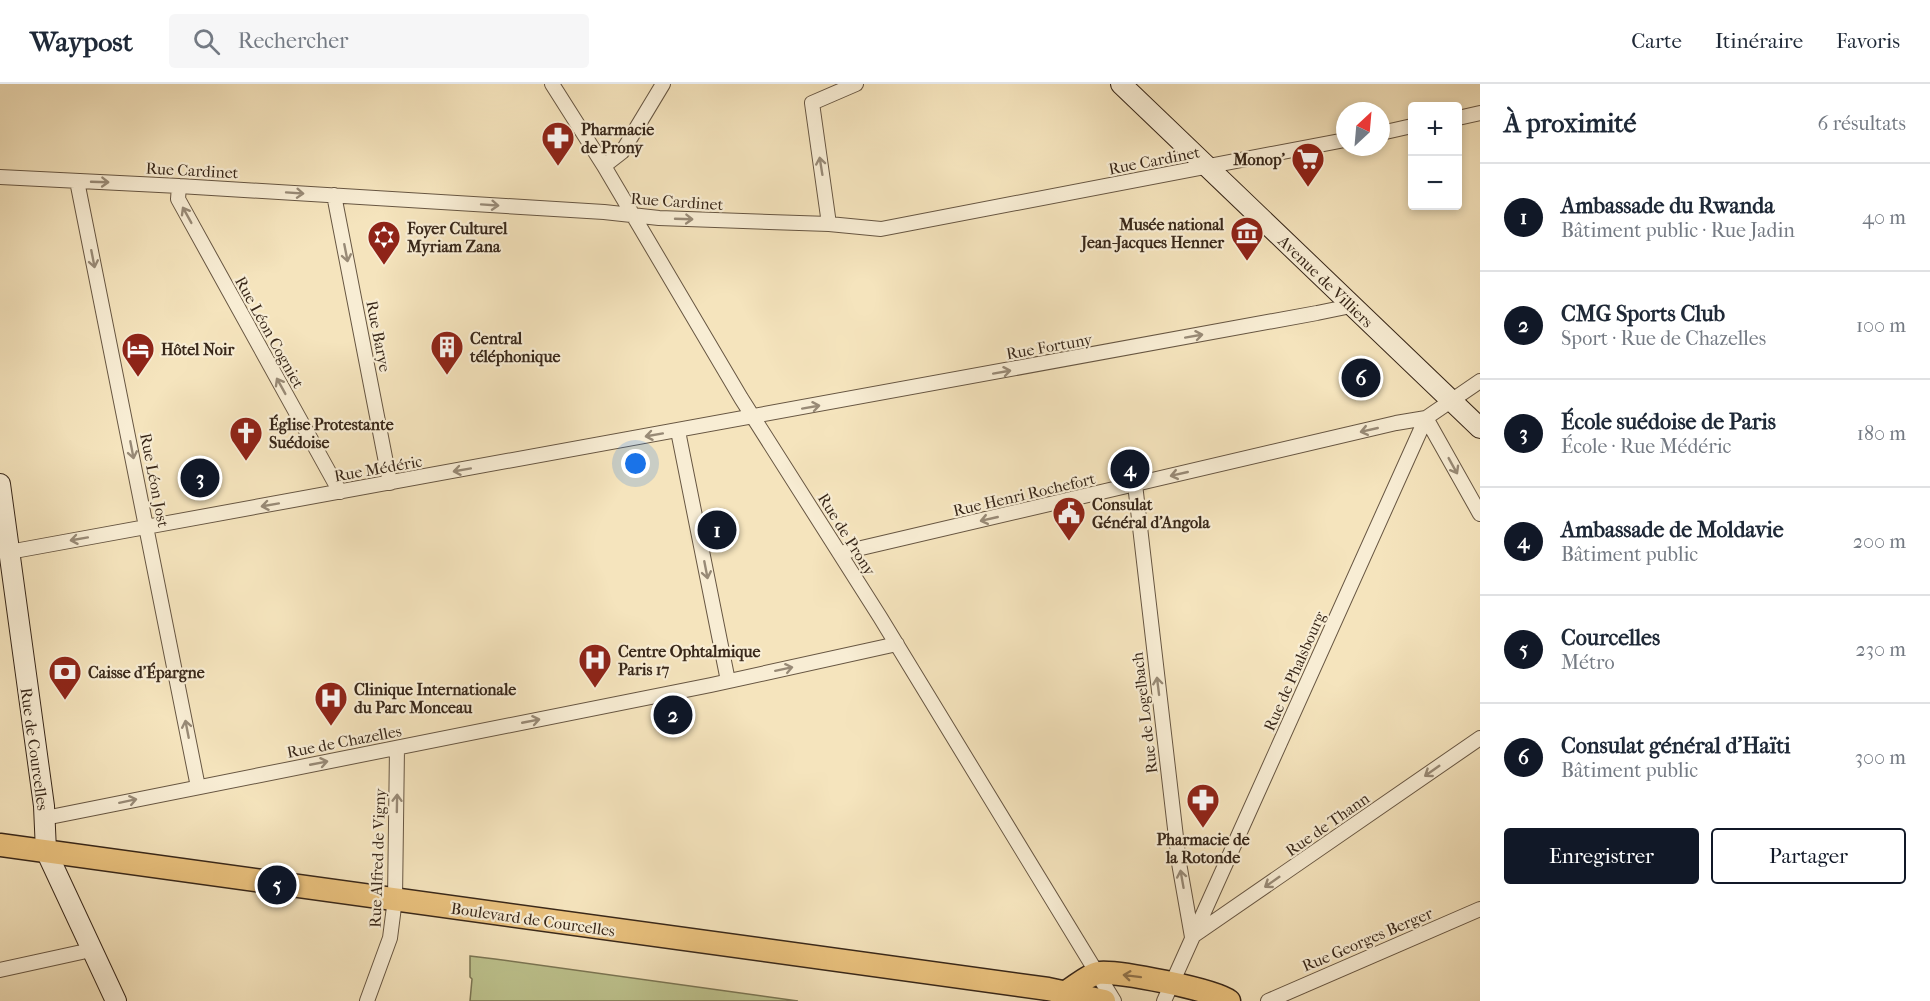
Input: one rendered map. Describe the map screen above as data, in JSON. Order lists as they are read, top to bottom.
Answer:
{
  "streets": {
    "main road": ["Boulevard de Courcelles"],
    "street": [
      "Rue Cardinet",
      "Avenue de Villiers",
      "Rue Léon Cogniet",
      "Rue Barye",
      "Rue Fortuny",
      "Rue Médéric",
      "Rue Léon Jost",
      "Rue Henri Rochefort",
      "Rue de Prony",
      "Rue de Phalsbourg",
      "Rue de Logelbach",
      "Rue de Chazelles",
      "Rue de Courcelles",
      "Rue de Thann",
      "Rue Alfred de Vigny",
      "Rue Georges Berger"
    ]
  },
  "crossings": [
    ["Rue Cardinet", "Avenue de Villiers"],
    ["Rue Cardinet", "Rue Léon Cogniet"],
    ["Rue Cardinet", "Rue Barye"],
    ["Rue Cardinet", "Rue Léon Jost"],
    ["Rue Cardinet", "Rue de Prony"],
    ["Avenue de Villiers", "Rue Fortuny"],
    ["Rue Léon Cogniet", "Rue Médéric"],
    ["Rue Barye", "Rue Médéric"],
    ["Rue Fortuny", "Rue Médéric"],
    ["Rue Fortuny", "Rue de Prony"],
    ["Rue Médéric", "Rue Léon Jost"],
    ["Rue Médéric", "Rue de Prony"],
    ["Rue Médéric", "Rue de Courcelles"],
    ["Rue Léon Jost", "Rue de Chazelles"],
    ["Rue Henri Rochefort", "Rue de Prony"],
    ["Rue Henri Rochefort", "Rue de Phalsbourg"],
    ["Rue Henri Rochefort", "Rue de Logelbach"],
    ["Rue de Prony", "Rue de Chazelles"],
    ["Rue de Phalsbourg", "Rue de Logelbach"],
    ["Rue de Phalsbourg", "Rue de Thann"],
    ["Rue de Logelbach", "Rue de Thann"],
    ["Rue de Chazelles", "Rue de Courcelles"],
    ["Rue de Chazelles", "Rue Alfred de Vigny"],
    ["Rue de Courcelles", "Boulevard de Courcelles"],
    ["Rue Alfred de Vigny", "Boulevard de Courcelles"]
  ],
  "one_way": [
    "Rue Cardinet",
    "Rue Léon Cogniet",
    "Rue Barye",
    "Rue Fortuny",
    "Rue Médéric",
    "Rue Henri Rochefort",
    "Rue de Logelbach",
    "Rue de Chazelles",
    "Rue de Thann",
    "Rue Alfred de Vigny"
  ],
  "places": {
    "pharmacy": ["Pharmacie de Prony", "Pharmacie de la Rotonde"],
    "supermarket": ["Monop'"],
    "museum": ["Musée national Jean-Jacques Henner"],
    "synagogue": ["Foyer Culturel Myriam Zana"],
    "building": ["Central téléphonique"],
    "hotel": ["Hôtel Noir"],
    "church": ["Église Protestante Suédoise"],
    "public building": ["Consulat Général d'Angola"],
    "hospital": ["Centre Ophtalmique Paris 17", "Clinique Internationale du Parc Monceau"],
    "bank": ["Caisse d'Épargne"]
  },
  "north": "top right",
  "page": {
    "header": "Waypost",
    "search": "Rechercher",
    "nav": ["Carte", "Itinéraire", "Favoris"],
    "heading": ["À proximité", "6 résultats"],
    "map_buttons": ["+", "−"],
    "list": [
      {
        "mark": "1",
        "name": "Ambassade du Rwanda",
        "note": "Bâtiment public · Rue Jadin",
        "value": "40 m"
      },
      {
        "mark": "2",
        "name": "CMG Sports Club",
        "note": "Sport · Rue de Chazelles",
        "value": "100 m"
      },
      {
        "mark": "3",
        "name": "École suédoise de Paris",
        "note": "École · Rue Médéric",
        "value": "180 m"
      },
      {
        "mark": "4",
        "name": "Ambassade de Moldavie",
        "note": "Bâtiment public",
        "value": "200 m"
      },
      {
        "mark": "5",
        "name": "Courcelles",
        "note": "Métro",
        "value": "230 m"
      },
      {
        "mark": "6",
        "name": "Consulat général d'Haïti",
        "note": "Bâtiment public",
        "value": "300 m"
      }
    ],
    "pins": [
      "6",
      "4",
      "3",
      "1",
      "2",
      "5"
    ],
    "buttons": ["Enregistrer", "Partager"]
  }
}
